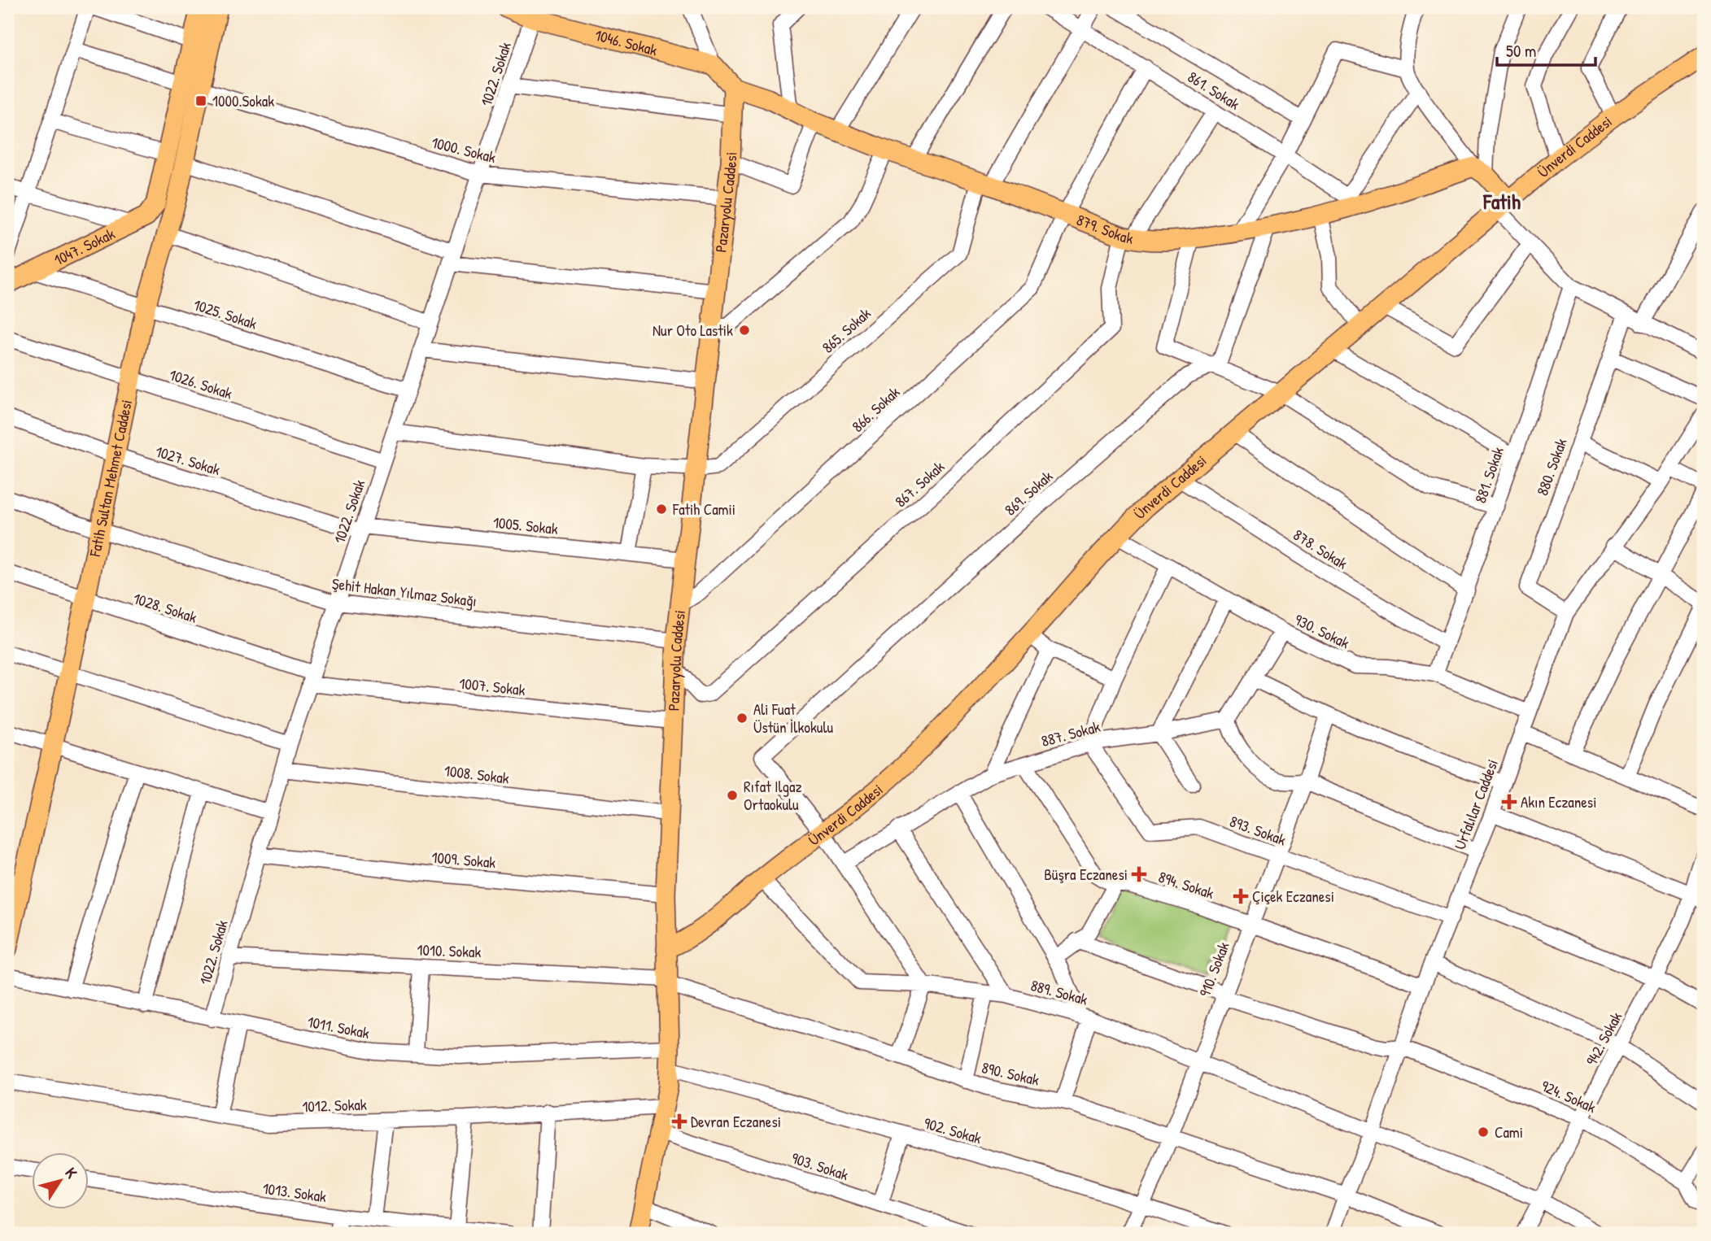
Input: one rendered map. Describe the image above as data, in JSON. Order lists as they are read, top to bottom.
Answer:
{
  "streets": {
    "main road": [
      "1046. Sokak",
      "Ünverdi Caddesi",
      "Pazaryolu Caddesi",
      "879. Sokak",
      "1047. Sokak",
      "Fatih Sultan Mehmet Caddesi"
    ],
    "street": [
      "1022. Sokak",
      "861. Sokak",
      "1000. Sokak",
      "1025. Sokak",
      "865. Sokak",
      "1026. Sokak",
      "866. Sokak",
      "1027. Sokak",
      "880. Sokak",
      "881. Sokak",
      "867. Sokak",
      "869. Sokak",
      "1005. Sokak",
      "878. Sokak",
      "Şehit Hakan Yılmaz Sokağı",
      "1028. Sokak",
      "930. Sokak",
      "1007. Sokak",
      "887. Sokak",
      "1008. Sokak",
      "Urfalılar Caddesi",
      "893. Sokak",
      "1009. Sokak",
      "894. Sokak",
      "1010. Sokak",
      "910. Sokak",
      "889. Sokak",
      "1011. Sokak",
      "942. Sokak",
      "890. Sokak",
      "924. Sokak",
      "1012. Sokak",
      "902. Sokak",
      "903. Sokak",
      "1013. Sokak"
    ]
  },
  "crossings": [
    ["1046. Sokak", "1022. Sokak"],
    ["1046. Sokak", "879. Sokak"],
    ["1022. Sokak", "1000. Sokak"],
    ["1022. Sokak", "1025. Sokak"],
    ["1022. Sokak", "865. Sokak"],
    ["1022. Sokak", "1026. Sokak"],
    ["1022. Sokak", "1027. Sokak"],
    ["1022. Sokak", "1005. Sokak"],
    ["1022. Sokak", "Şehit Hakan Yılmaz Sokağı"],
    ["1022. Sokak", "1028. Sokak"],
    ["1022. Sokak", "1007. Sokak"],
    ["1022. Sokak", "1008. Sokak"],
    ["1022. Sokak", "1009. Sokak"],
    ["1022. Sokak", "1010. Sokak"],
    ["1022. Sokak", "1011. Sokak"],
    ["861. Sokak", "879. Sokak"],
    ["861. Sokak", "865. Sokak"],
    ["861. Sokak", "866. Sokak"],
    ["Ünverdi Caddesi", "Pazaryolu Caddesi"],
    ["Ünverdi Caddesi", "869. Sokak"],
    ["Ünverdi Caddesi", "878. Sokak"],
    ["Ünverdi Caddesi", "930. Sokak"],
    ["Ünverdi Caddesi", "889. Sokak"],
    ["1000. Sokak", "Pazaryolu Caddesi"],
    ["1000. Sokak", "Fatih Sultan Mehmet Caddesi"],
    ["Pazaryolu Caddesi", "879. Sokak"],
    ["Pazaryolu Caddesi", "865. Sokak"],
    ["Pazaryolu Caddesi", "866. Sokak"],
    ["Pazaryolu Caddesi", "867. Sokak"],
    ["Pazaryolu Caddesi", "1005. Sokak"],
    ["Pazaryolu Caddesi", "Şehit Hakan Yılmaz Sokağı"],
    ["Pazaryolu Caddesi", "1007. Sokak"],
    ["Pazaryolu Caddesi", "1008. Sokak"],
    ["Pazaryolu Caddesi", "1009. Sokak"],
    ["Pazaryolu Caddesi", "1010. Sokak"],
    ["Pazaryolu Caddesi", "1011. Sokak"],
    ["Pazaryolu Caddesi", "890. Sokak"],
    ["Pazaryolu Caddesi", "1012. Sokak"],
    ["Pazaryolu Caddesi", "902. Sokak"],
    ["Pazaryolu Caddesi", "903. Sokak"],
    ["879. Sokak", "865. Sokak"],
    ["879. Sokak", "866. Sokak"],
    ["879. Sokak", "867. Sokak"],
    ["879. Sokak", "869. Sokak"],
    ["1047. Sokak", "1025. Sokak"],
    ["1025. Sokak", "Fatih Sultan Mehmet Caddesi"],
    ["1026. Sokak", "Fatih Sultan Mehmet Caddesi"],
    ["1027. Sokak", "Fatih Sultan Mehmet Caddesi"],
    ["1027. Sokak", "1005. Sokak"],
    ["880. Sokak", "Urfalılar Caddesi"],
    ["881. Sokak", "878. Sokak"],
    ["881. Sokak", "930. Sokak"],
    ["Fatih Sultan Mehmet Caddesi", "Şehit Hakan Yılmaz Sokağı"],
    ["Fatih Sultan Mehmet Caddesi", "1028. Sokak"],
    ["1028. Sokak", "1007. Sokak"],
    ["930. Sokak", "Urfalılar Caddesi"],
    ["887. Sokak", "893. Sokak"],
    ["887. Sokak", "894. Sokak"],
    ["Urfalılar Caddesi", "893. Sokak"],
    ["Urfalılar Caddesi", "894. Sokak"],
    ["Urfalılar Caddesi", "889. Sokak"],
    ["Urfalılar Caddesi", "890. Sokak"],
    ["Urfalılar Caddesi", "924. Sokak"],
    ["893. Sokak", "910. Sokak"],
    ["894. Sokak", "910. Sokak"],
    ["1010. Sokak", "890. Sokak"],
    ["910. Sokak", "889. Sokak"],
    ["910. Sokak", "890. Sokak"],
    ["910. Sokak", "924. Sokak"],
    ["910. Sokak", "902. Sokak"],
    ["889. Sokak", "942. Sokak"],
    ["942. Sokak", "924. Sokak"]
  ],
  "districts": ["Fatih"],
  "places": {
    "transit": ["1000.Sokak"],
    "other": [
      "Nur Oto Lastik",
      "Fatih Camii",
      "Ali Fuat Üstün İlkokulu",
      "Rıfat Ilgaz Ortaokulu",
      "Cami"
    ],
    "health": [
      "Akın Eczanesi",
      "Büşra Eczanesi",
      "Çiçek Eczanesi",
      "Devran Eczanesi"
    ]
  },
  "scale_bar": "50 m",
  "north": "top right"
}
